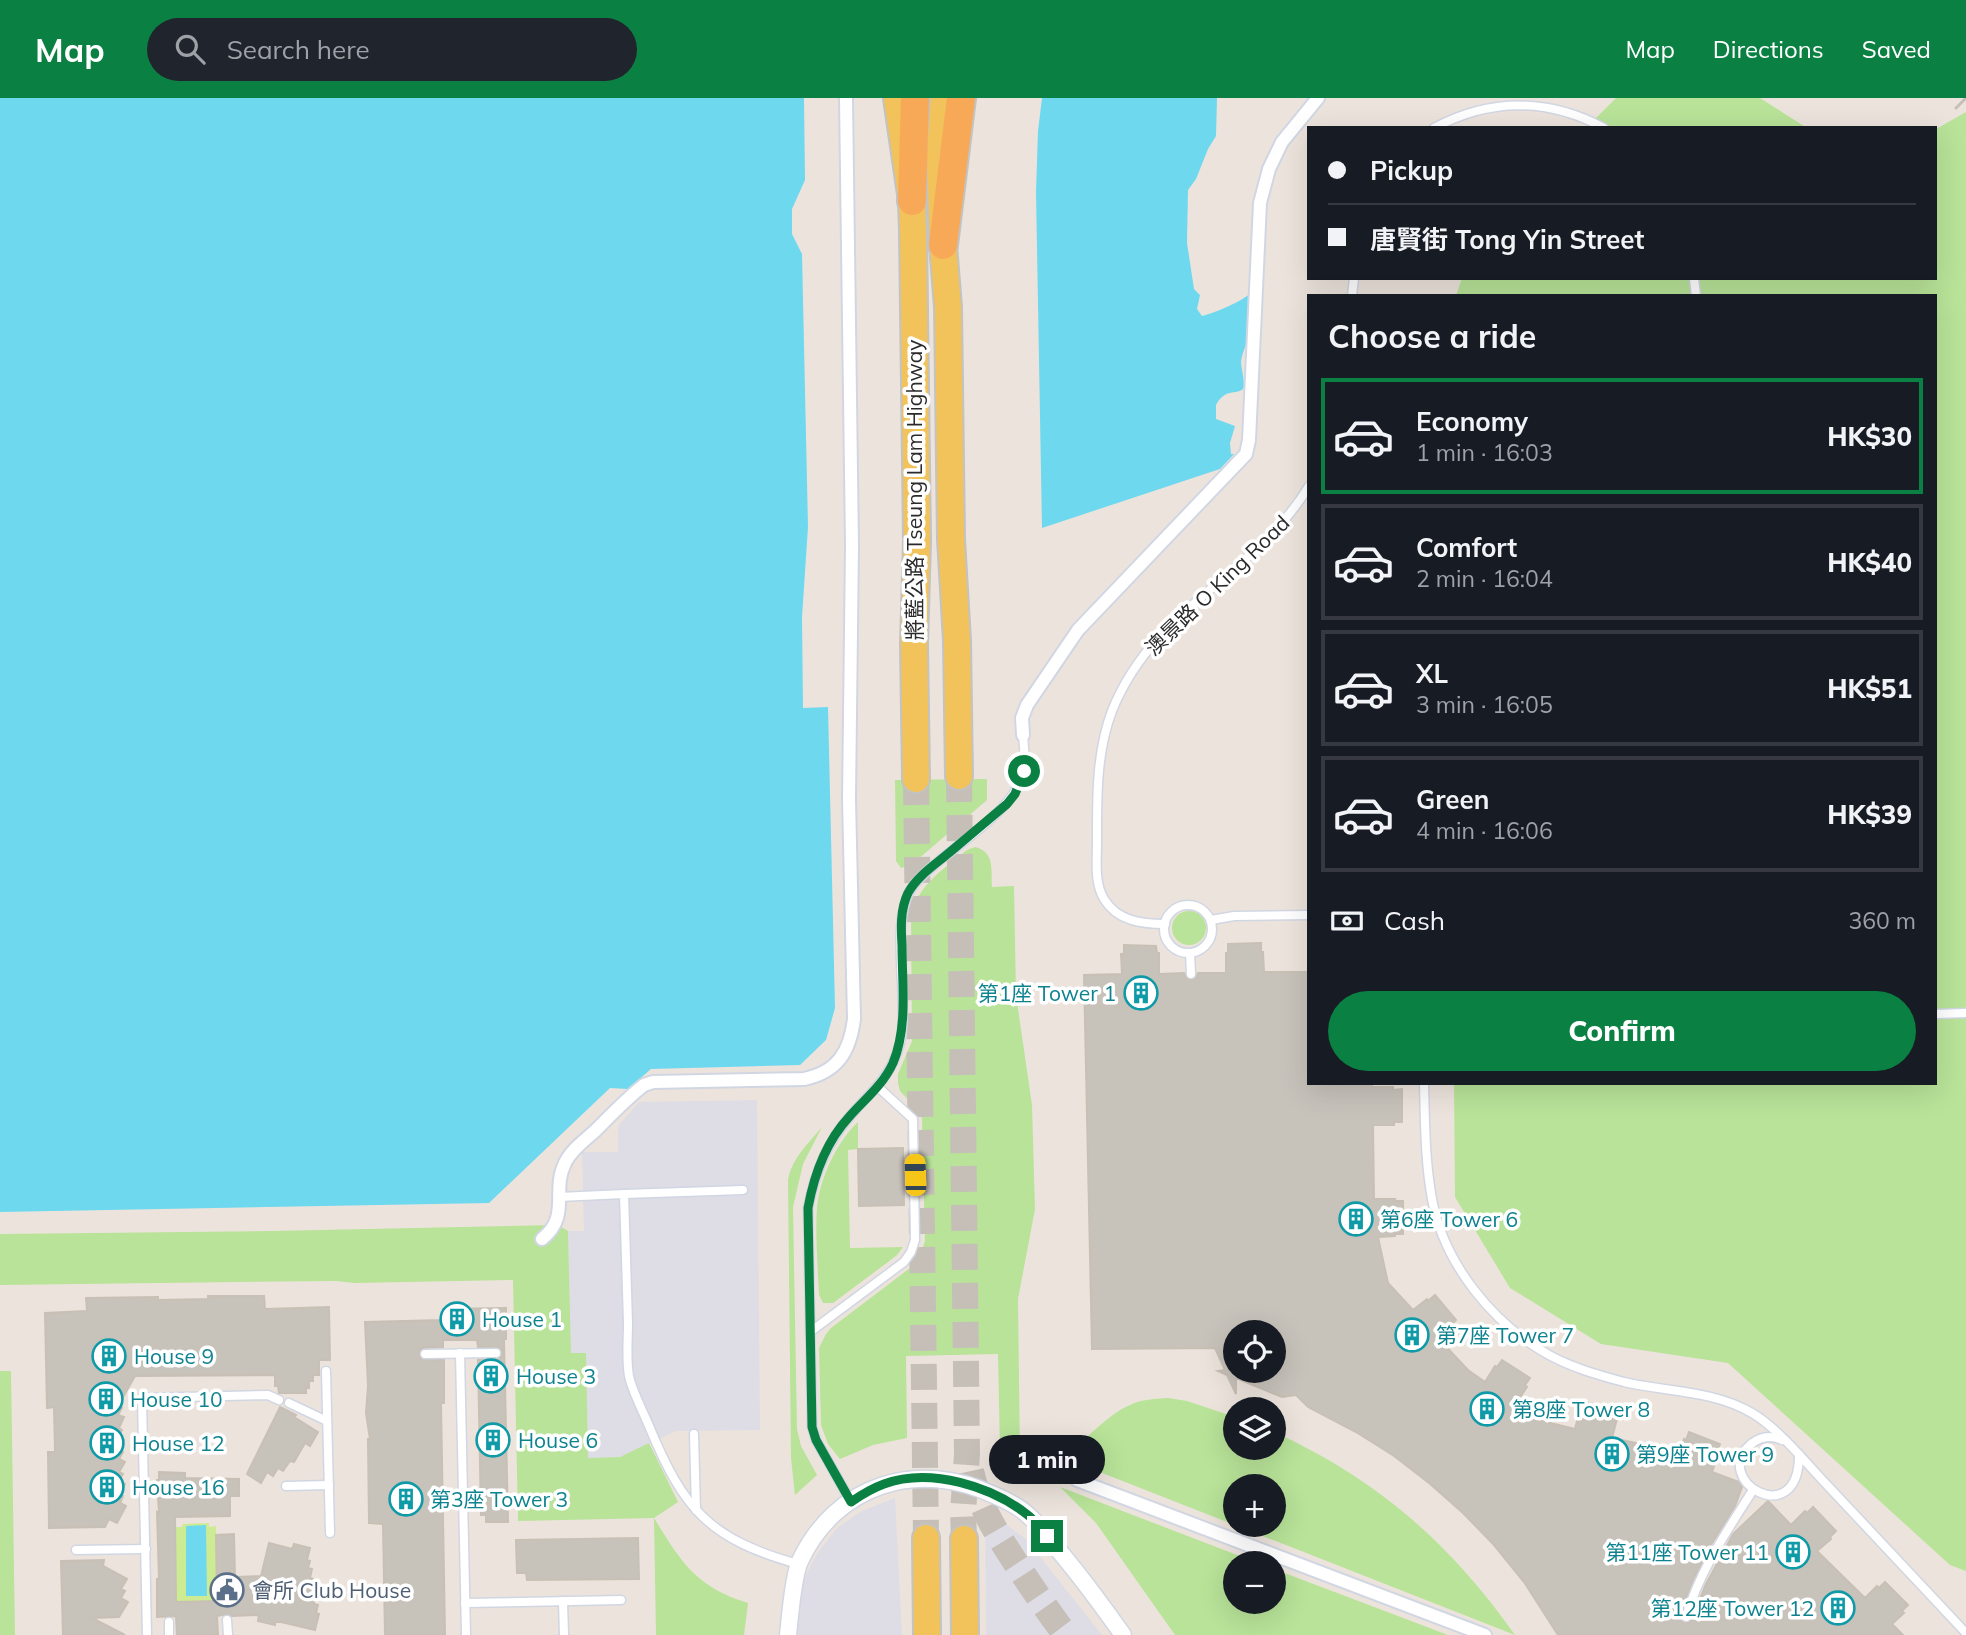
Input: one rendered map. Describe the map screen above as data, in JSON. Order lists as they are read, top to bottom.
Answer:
{
  "streets": {
    "main road": ["將藍公路 Tseung Lam Highway"],
    "lane": ["澳景路 O King Road"]
  },
  "places": {
    "building": [
      "第1座 Tower 1",
      "第6座 Tower 6",
      "House 1",
      "第7座 Tower 7",
      "House 9",
      "House 3",
      "House 10",
      "第8座 Tower 8",
      "House 6",
      "House 12",
      "第9座 Tower 9",
      "House 16",
      "第3座 Tower 3",
      "第11座 Tower 11",
      "第12座 Tower 12"
    ],
    "public building": ["會所 Club House"]
  },
  "page": {
    "header": "Map",
    "search": "Search here",
    "nav": ["Map", "Directions", "Saved"],
    "banner": ["Pickup", "唐賢街 Tong Yin Street"],
    "heading": "Choose a ride",
    "list": [
      {
        "name": "Economy",
        "note": "1 min · 16:03",
        "value": "HK$30"
      },
      {
        "name": "Comfort",
        "note": "2 min · 16:04",
        "value": "HK$40"
      },
      {
        "name": "XL",
        "note": "3 min · 16:05",
        "value": "HK$51"
      },
      {
        "name": "Green",
        "note": "4 min · 16:06",
        "value": "HK$39"
      }
    ],
    "pay": ["Cash", "360 m"],
    "buttons": "Confirm",
    "map_buttons": ["+", "−"],
    "bubble": "1 min"
  }
}
